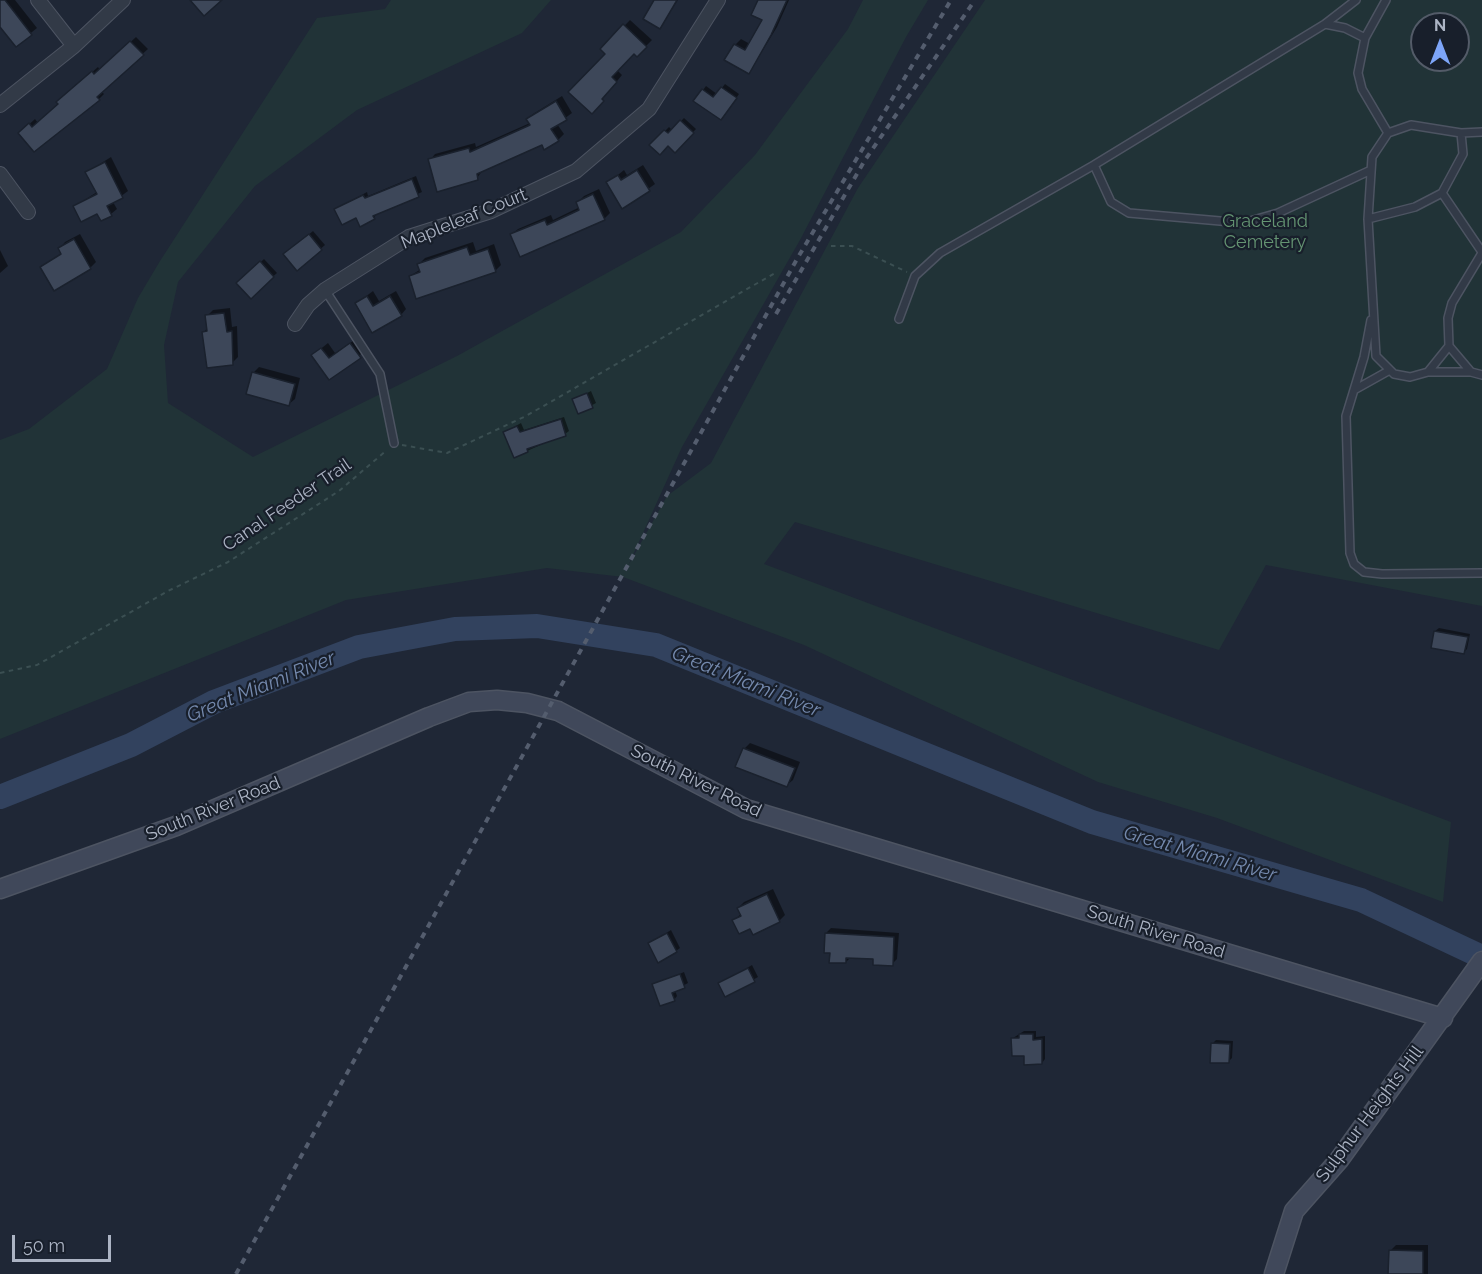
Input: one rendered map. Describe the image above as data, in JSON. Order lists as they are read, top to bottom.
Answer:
{
  "streets": {
    "street": ["Mapleleaf Court", "South River Road", "Sulphur Heights Hill"],
    "path": ["Canal Feeder Trail"]
  },
  "crossings": [
    ["South River Road", "Sulphur Heights Hill"]
  ],
  "water": ["Great Miami River"],
  "parks": ["Graceland Cemetery"],
  "scale_bar": "50 m",
  "north": "top"
}
